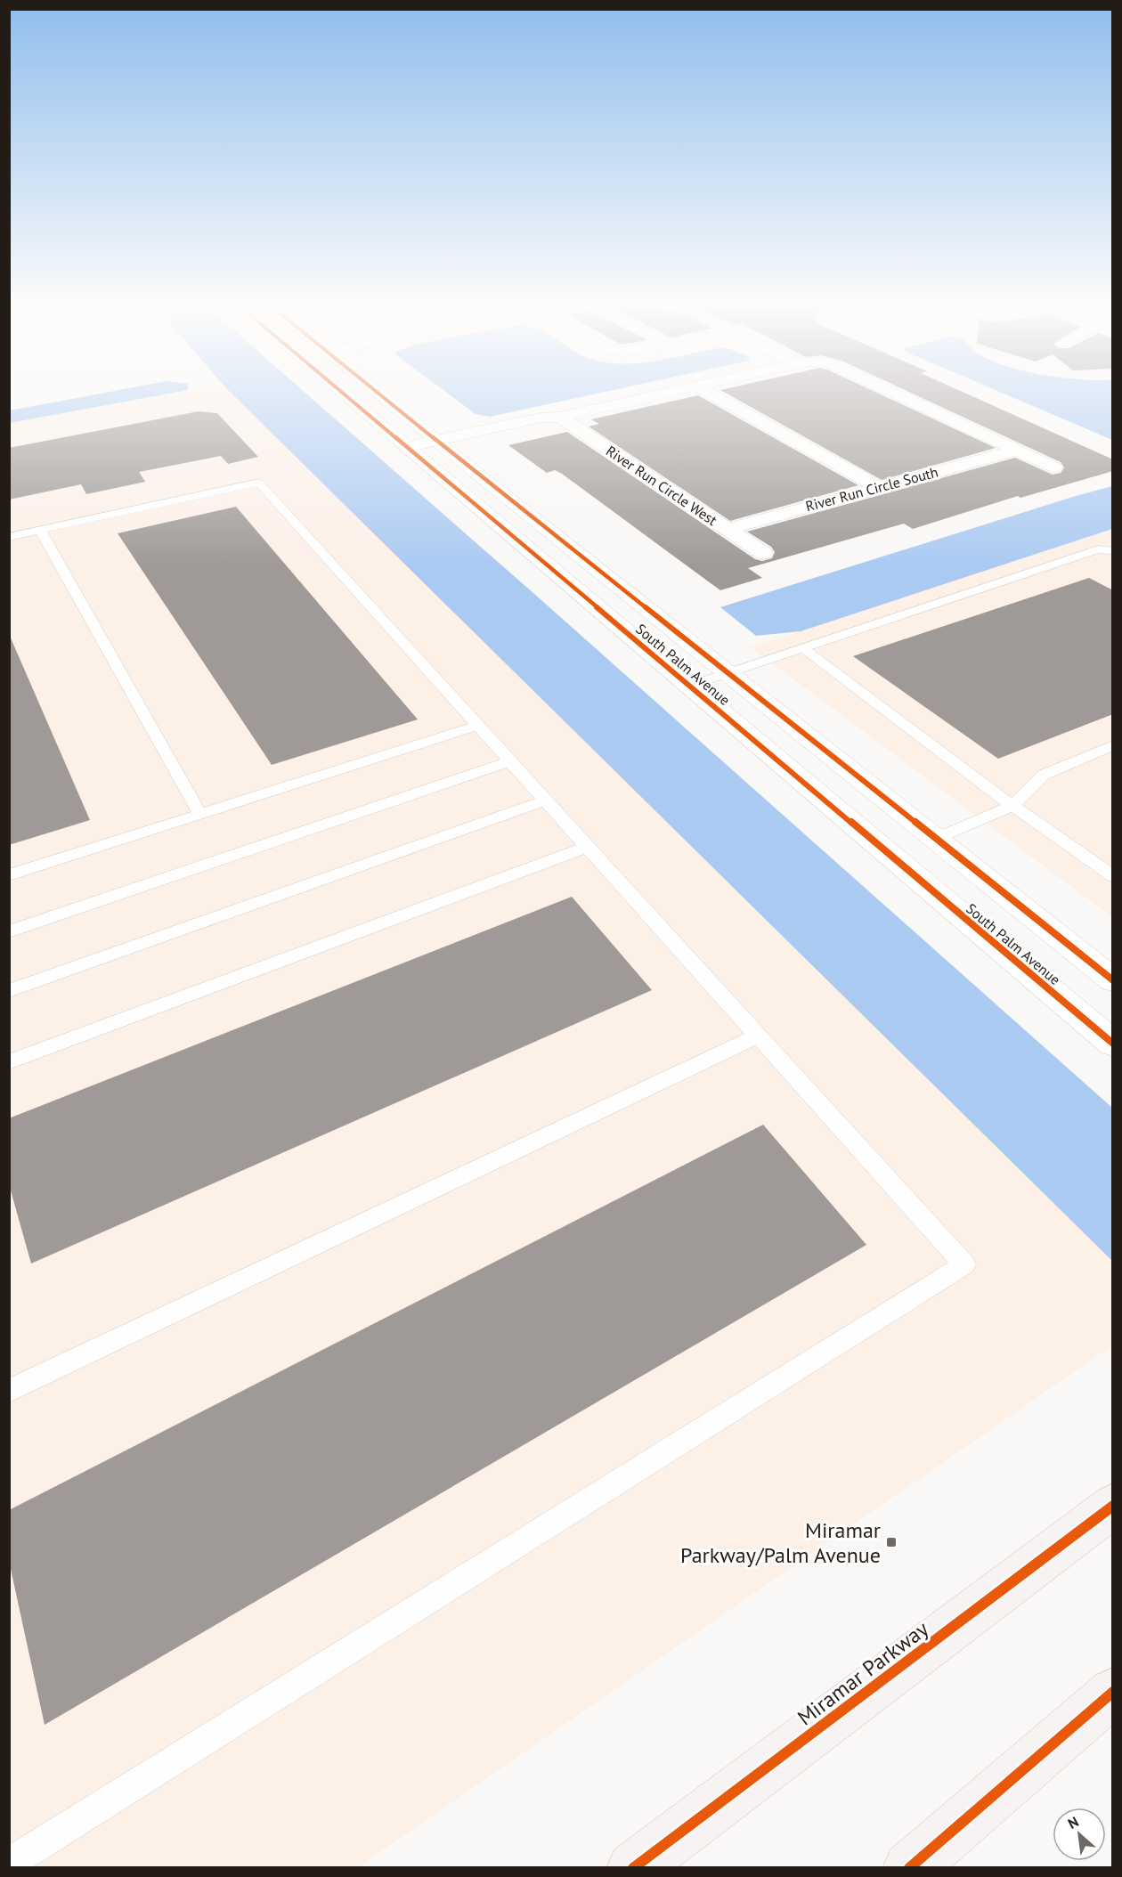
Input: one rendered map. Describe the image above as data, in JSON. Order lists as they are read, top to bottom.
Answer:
{
  "streets": {
    "main road": ["Miramar Parkway"],
    "street": ["River Run Circle West", "River Run Circle South", "South Palm Avenue"]
  },
  "crossings": [
    ["River Run Circle West", "River Run Circle South"]
  ],
  "places": {
    "transit": ["Miramar Parkway/Palm Avenue"]
  },
  "north": "top left"
}
